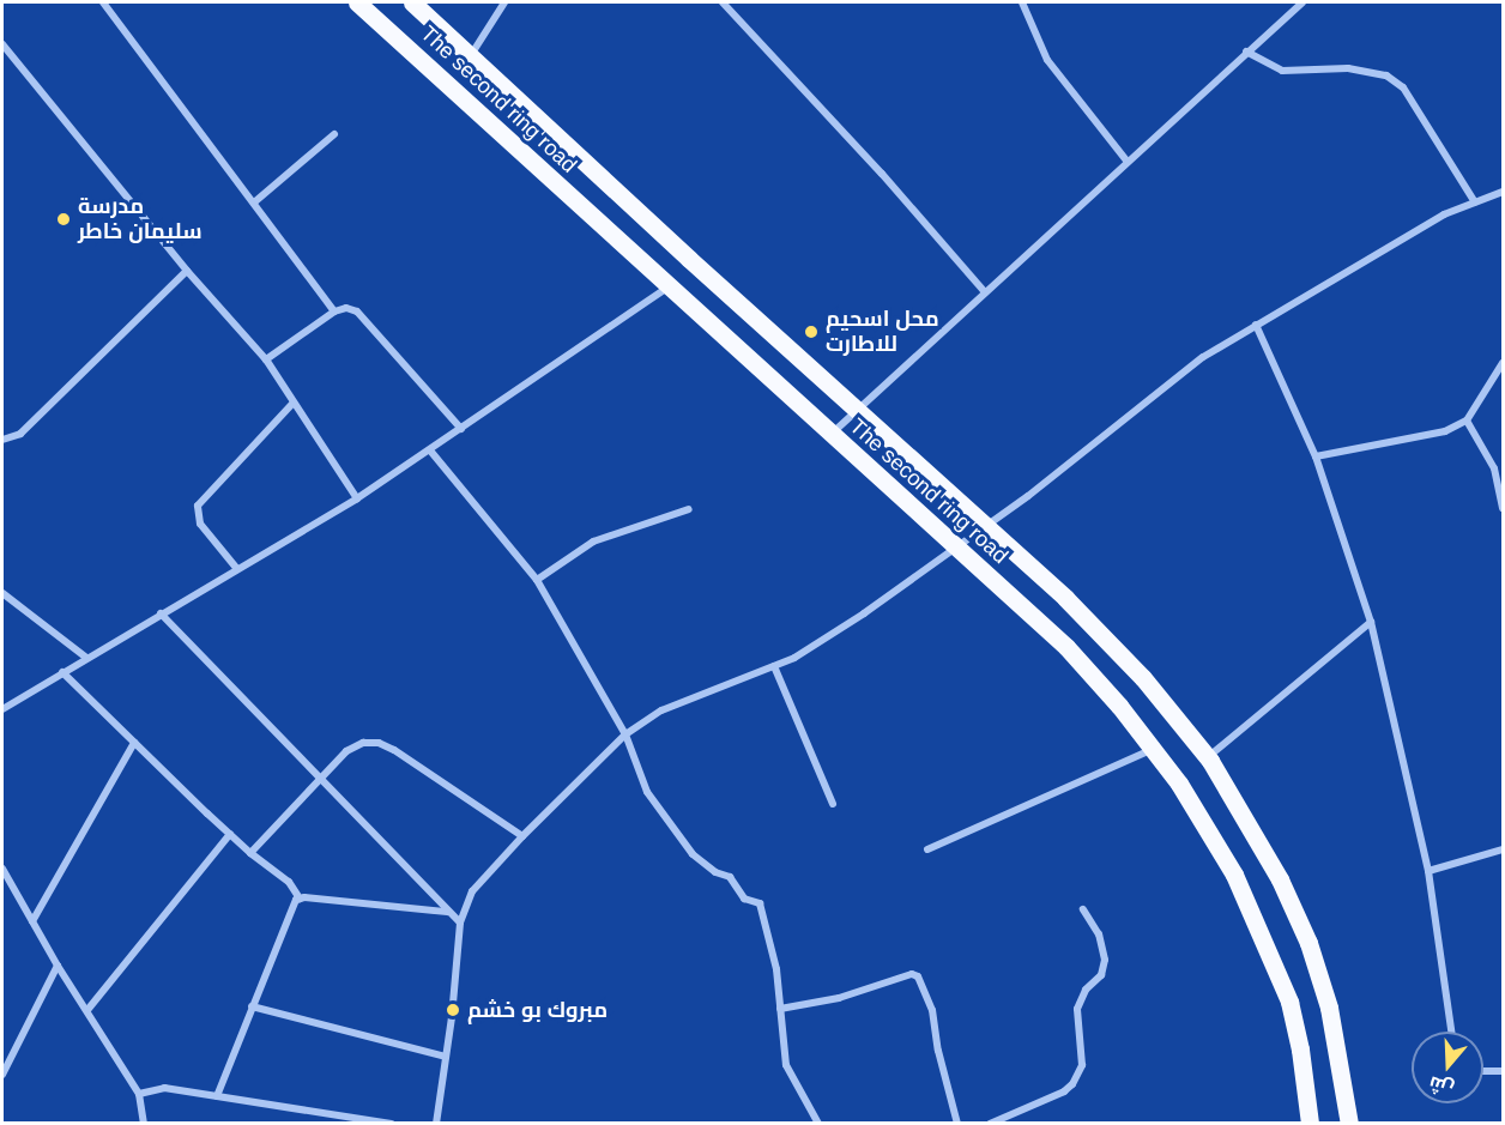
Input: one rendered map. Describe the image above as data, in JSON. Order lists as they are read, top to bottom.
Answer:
{
  "streets": {
    "main road": ["The second ring road"]
  },
  "places": ["مدرسة سليمان خاطر", "محل اسحيم للاطارت", "مبروك بو خشم"],
  "north": "bottom"
}
